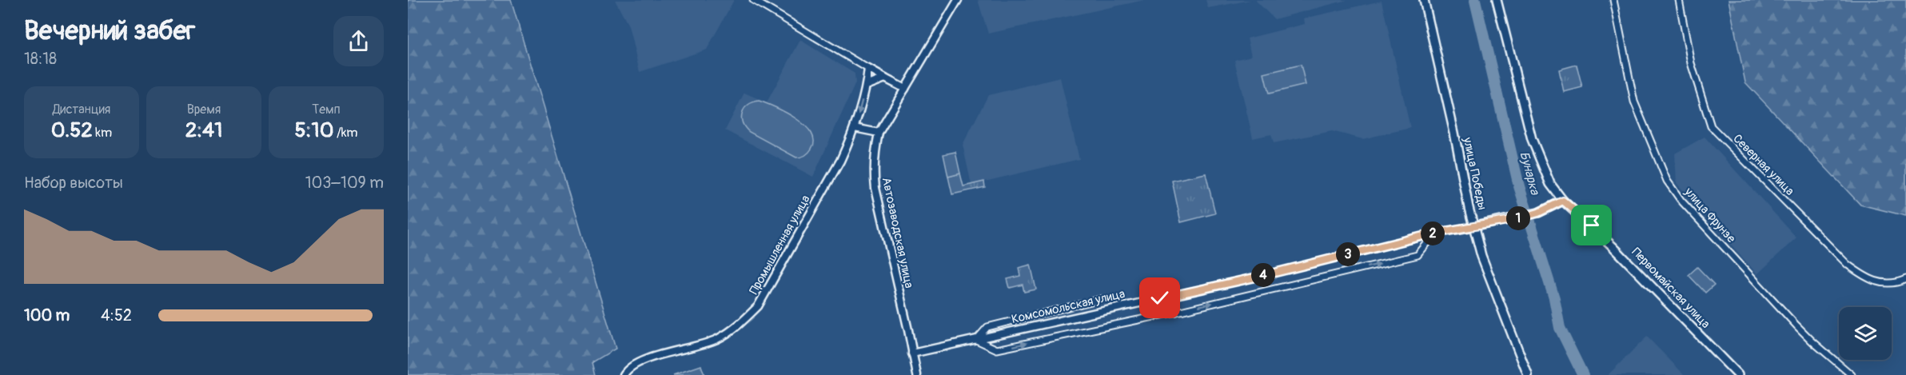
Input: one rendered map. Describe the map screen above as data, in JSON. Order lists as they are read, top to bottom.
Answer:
{
  "streets": {
    "main road": ["улица Победы", "Первомайская улица", "Комсомольская улица"],
    "street": [
      "Северная улица",
      "улица Фрунзе",
      "Автозаводская улица",
      "Промышленная улица"
    ]
  },
  "crossings": [
    ["улица Победы", "Комсомольская улица"],
    ["Автозаводская улица", "Комсомольская улица"],
    ["Первомайская улица", "Комсомольская улица"]
  ],
  "water": ["Бунарка"],
  "page": {
    "heading": ["Вечерний забег", "18:18"],
    "stats": [
      ["Дистанция", "0.52 km"],
      ["Время", "2:41"],
      ["Темп", "5:10 /km"]
    ],
    "chart": ["Набор высоты", "103–109 m"],
    "pins": [
      "1",
      "2",
      "3",
      "4"
    ],
    "list": [
      {
        "name": "100 m",
        "note": "4:52"
      }
    ]
  }
}
